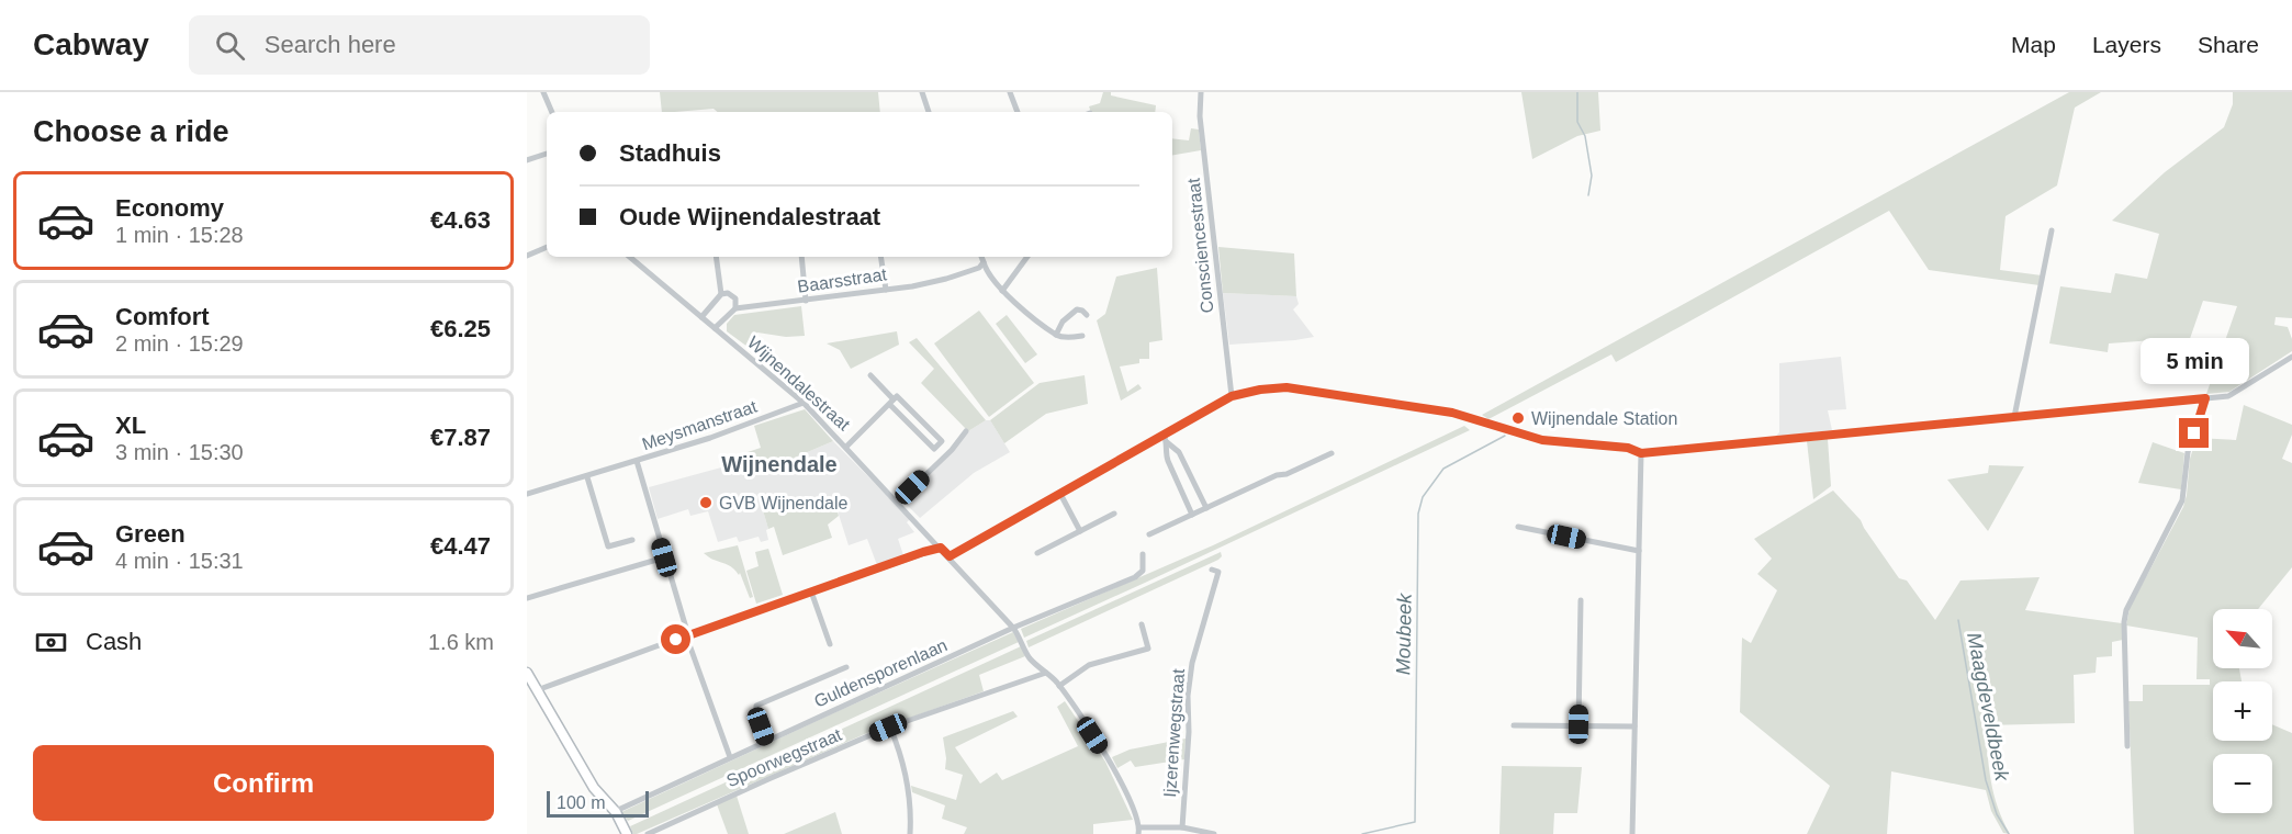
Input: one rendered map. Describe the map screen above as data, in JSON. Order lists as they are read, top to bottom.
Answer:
{
  "streets": {
    "street": [
      "Consciencestraat",
      "Baarsstraat",
      "Wijnendalestraat",
      "Meysmanstraat",
      "Guldensporenlaan",
      "Ijzerenwegstraat",
      "Spoorwegstraat"
    ]
  },
  "crossings": [
    ["Wijnendalestraat", "Meysmanstraat"],
    ["Wijnendalestraat", "Guldensporenlaan"],
    ["Wijnendalestraat", "Spoorwegstraat"]
  ],
  "districts": ["Wijnendale"],
  "water": ["Moubeek", "Maagdeveldbeek"],
  "places": ["Wijnendale Station", "GVB Wijnendale"],
  "scale_bar": "100 m",
  "north": "top left",
  "page": {
    "header": "Cabway",
    "search": "Search here",
    "nav": ["Map", "Layers", "Share"],
    "heading": "Choose a ride",
    "banner": ["Stadhuis", "Oude Wijnendalestraat"],
    "list": [
      {
        "name": "Economy",
        "note": "1 min · 15:28",
        "value": "€4.63"
      },
      {
        "name": "Comfort",
        "note": "2 min · 15:29",
        "value": "€6.25"
      },
      {
        "name": "XL",
        "note": "3 min · 15:30",
        "value": "€7.87"
      },
      {
        "name": "Green",
        "note": "4 min · 15:31",
        "value": "€4.47"
      }
    ],
    "bubble": "5 min",
    "pay": ["Cash", "1.6 km"],
    "map_buttons": ["+", "−"],
    "buttons": "Confirm",
    "scale": "100 m"
  }
}
